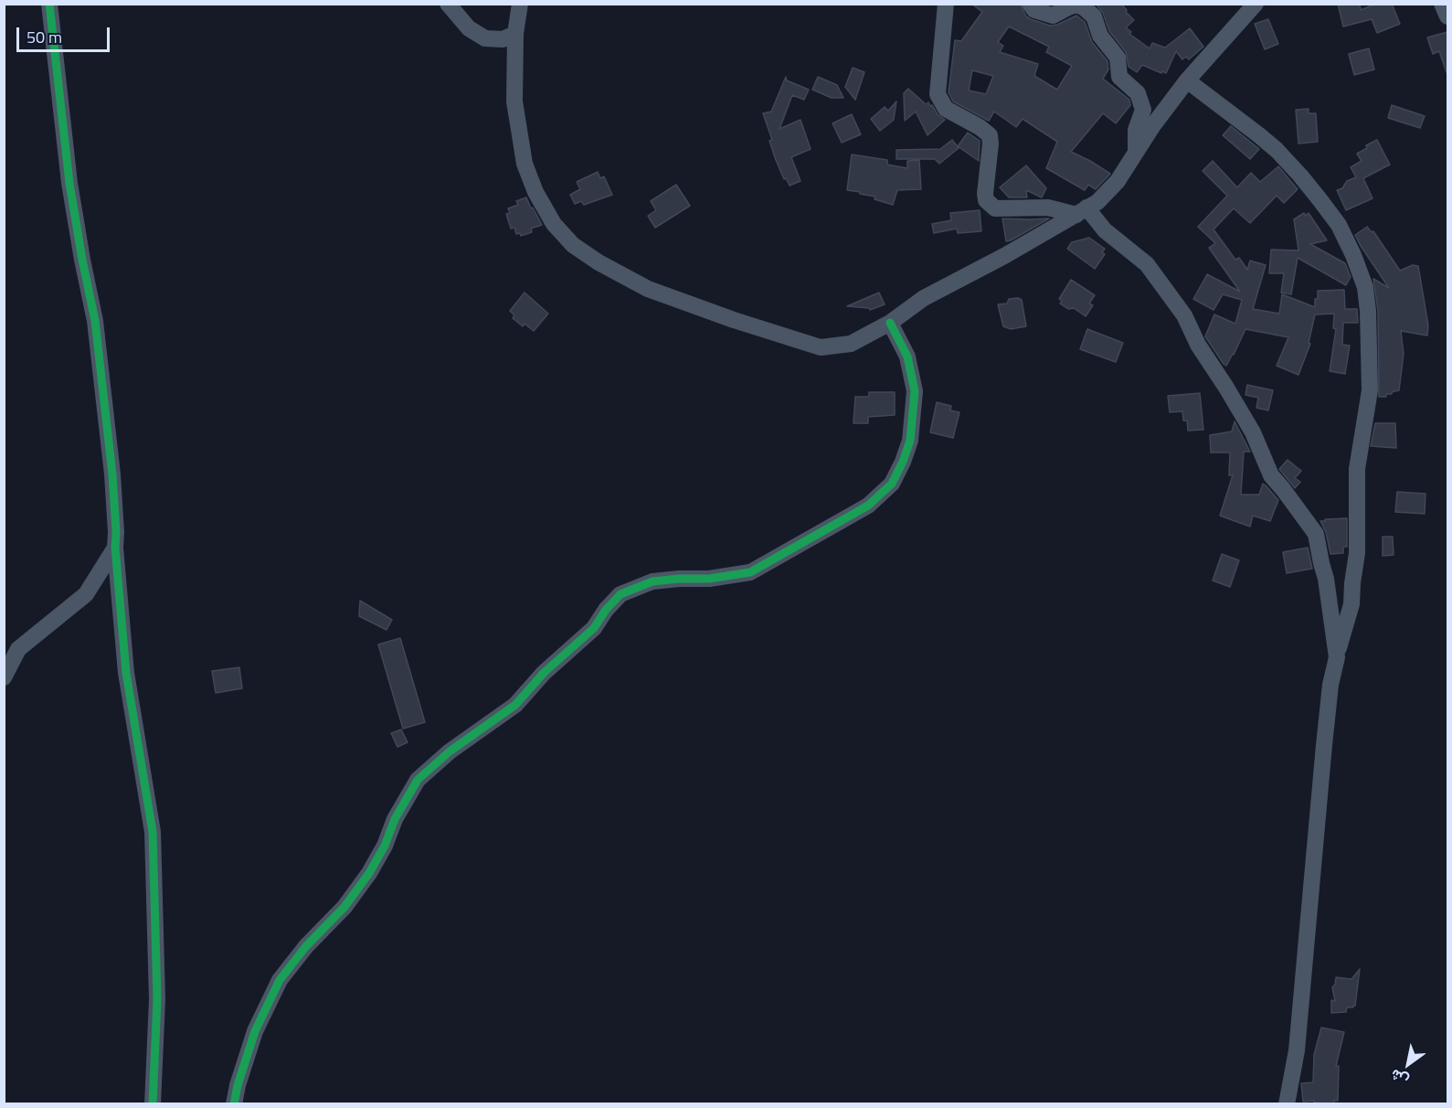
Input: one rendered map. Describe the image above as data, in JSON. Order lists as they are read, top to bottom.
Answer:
{
  "scale_bar": "50 m",
  "north": "bottom left"
}
